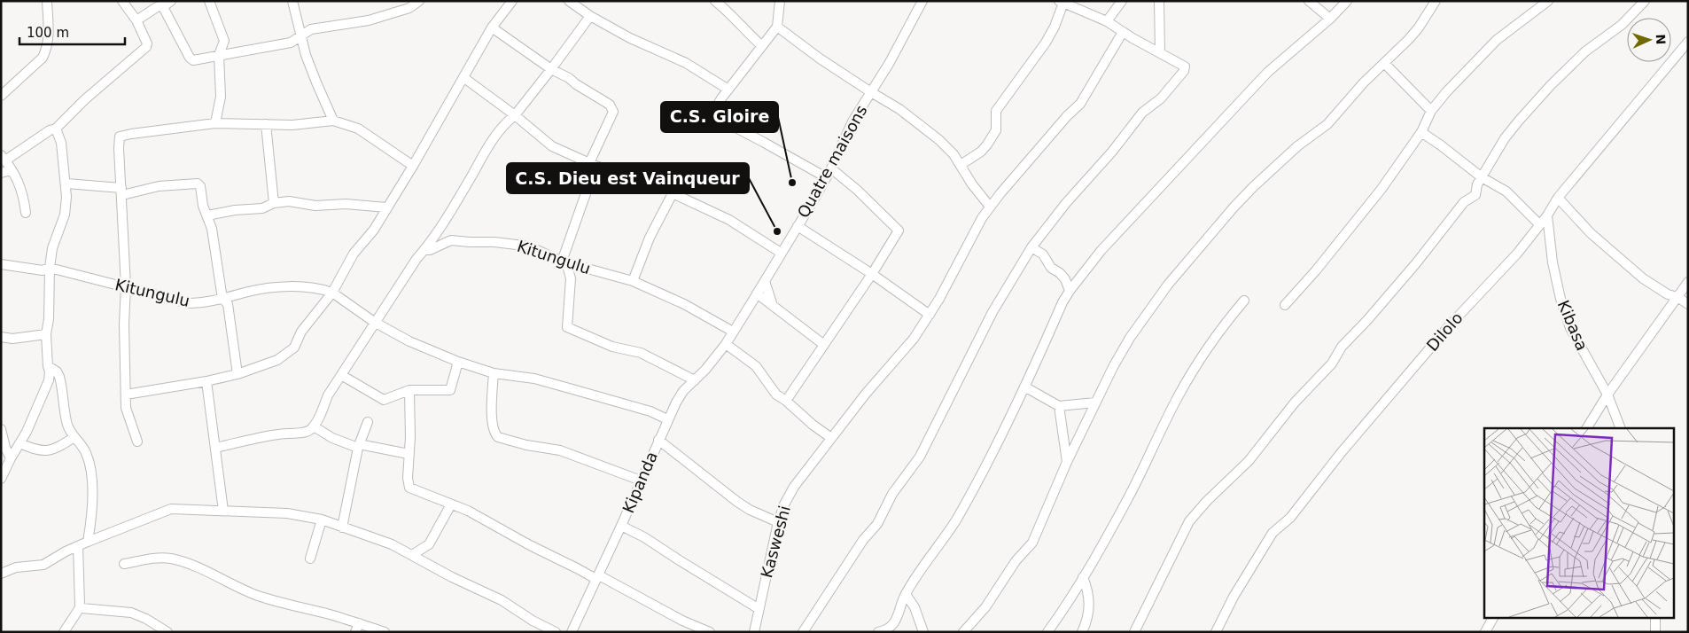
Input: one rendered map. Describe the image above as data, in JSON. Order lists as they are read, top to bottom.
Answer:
{
  "streets": {
    "street": [
      "Quatre maisons",
      "Kitungulu",
      "Kibasa",
      "Dilolo",
      "Kipanda",
      "Kasweshi"
    ]
  },
  "crossings": [
    ["Quatre maisons", "Kitungulu"],
    ["Quatre maisons", "Kipanda"],
    ["Kitungulu", "Kipanda"],
    ["Kibasa", "Dilolo"]
  ],
  "places": ["C.S. Gloire", "C.S. Dieu est Vainqueur"],
  "scale_bar": "100 m",
  "north": "right"
}
